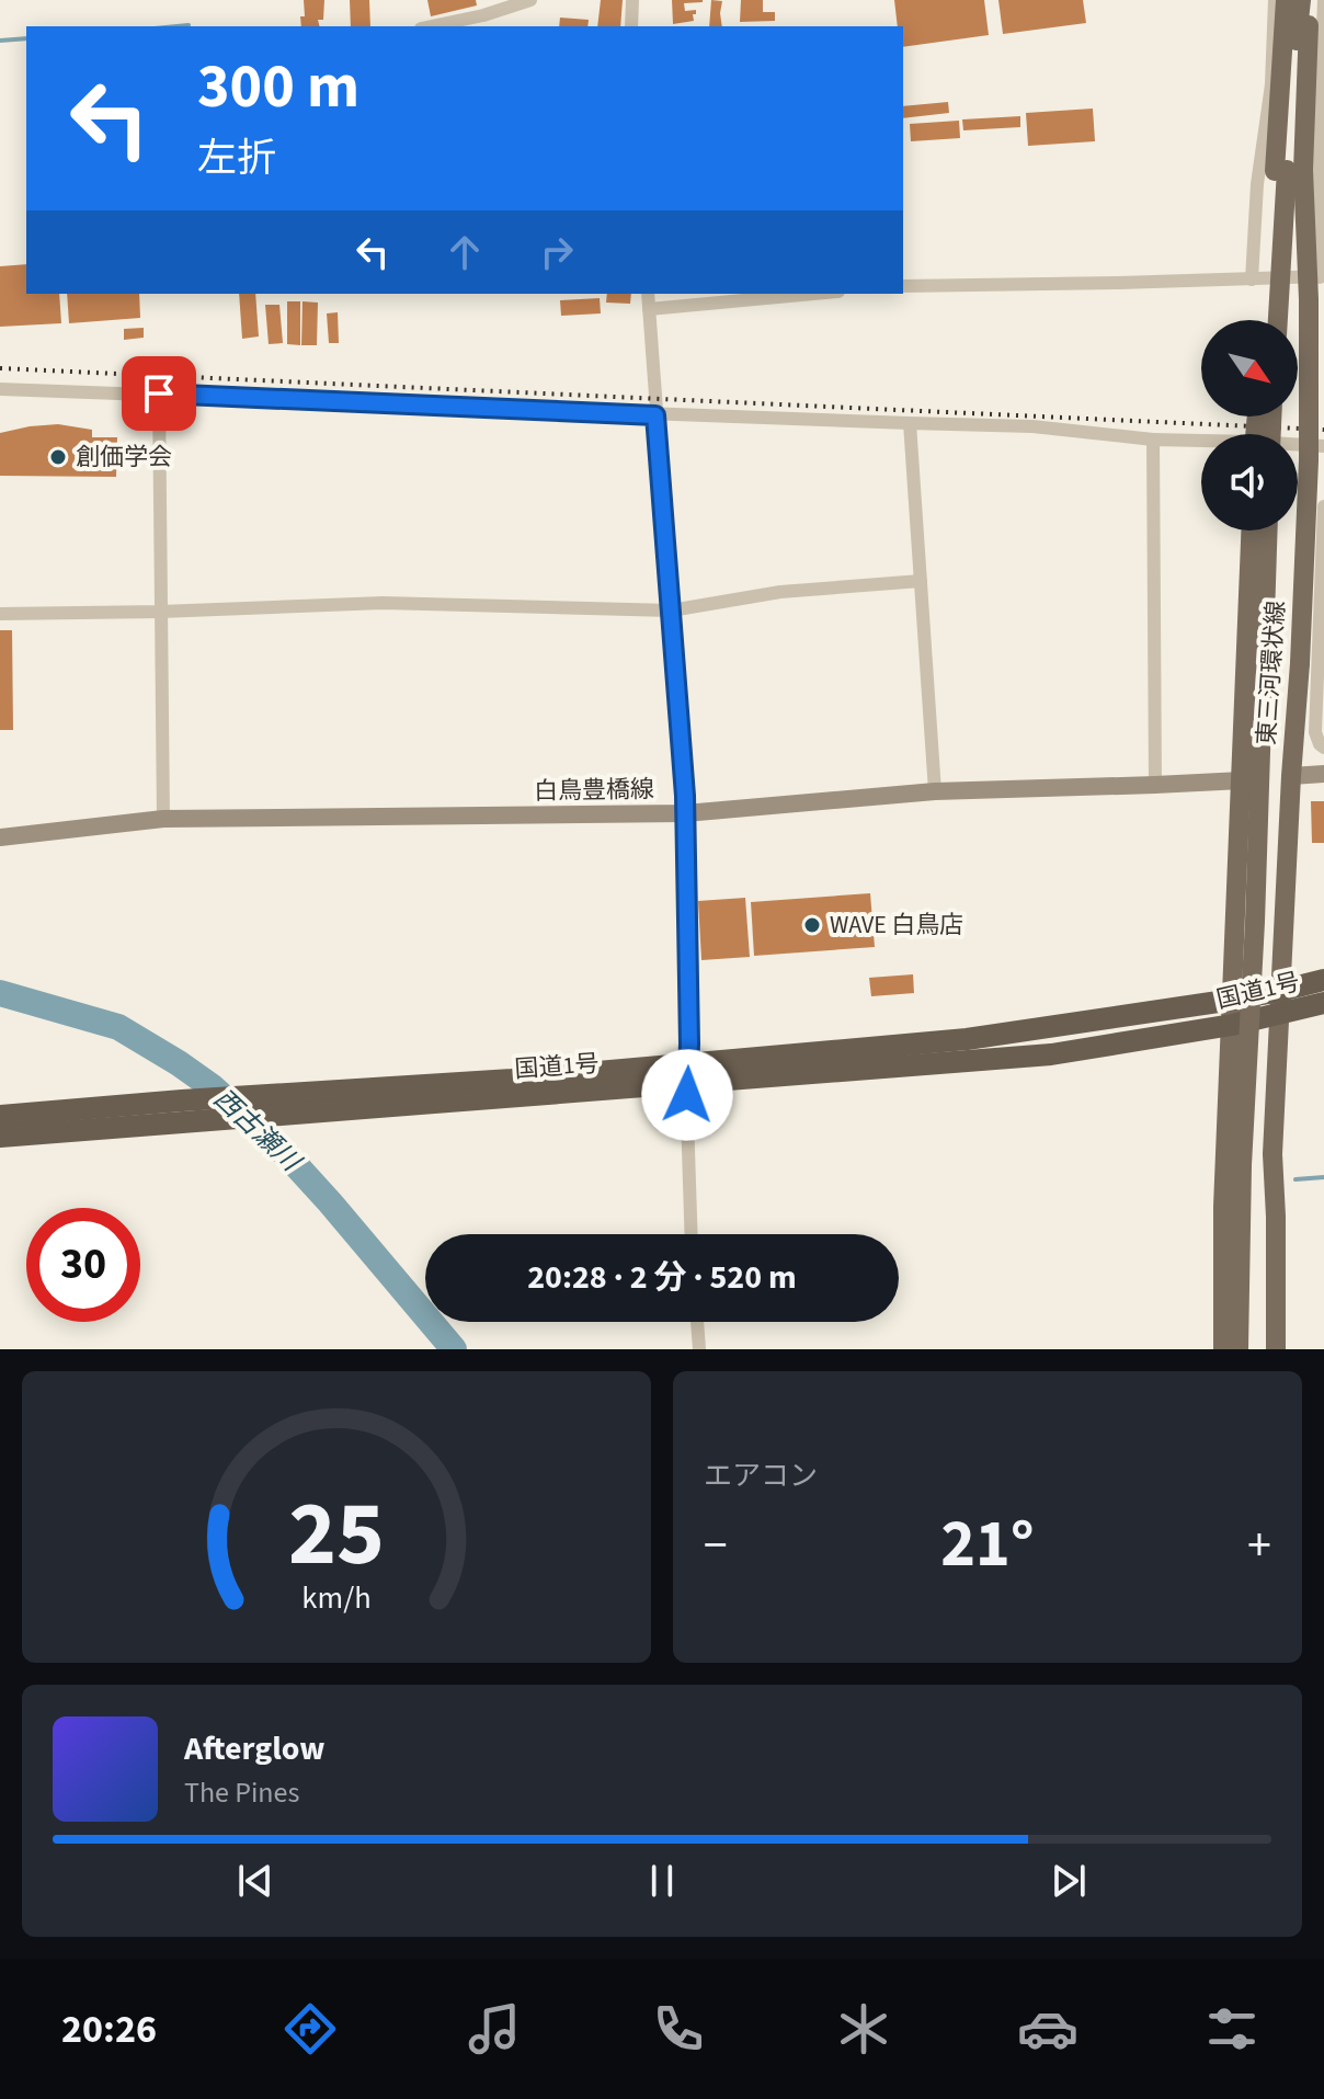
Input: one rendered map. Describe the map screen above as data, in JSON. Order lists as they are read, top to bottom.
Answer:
{
  "streets": {
    "highway": ["国道1号"],
    "main road": ["東三河環状線", "白鳥豊橋線"]
  },
  "crossings": [
    ["東三河環状線", "白鳥豊橋線"],
    ["東三河環状線", "国道1号"]
  ],
  "water": ["西古瀬川"],
  "places": ["創価学会", "WAVE 白鳥店"],
  "north": "bottom right",
  "page": {
    "turn": ["300 m", "左折"],
    "limit": "30",
    "trip": "20:28 · 2 分 · 520 m",
    "tile": "エアコン",
    "heat": ["−", "21°", "+"],
    "song": ["Afterglow", "The Pines"],
    "tabs": "20:26",
    "gauge": ["25", "km/h"]
  }
}
